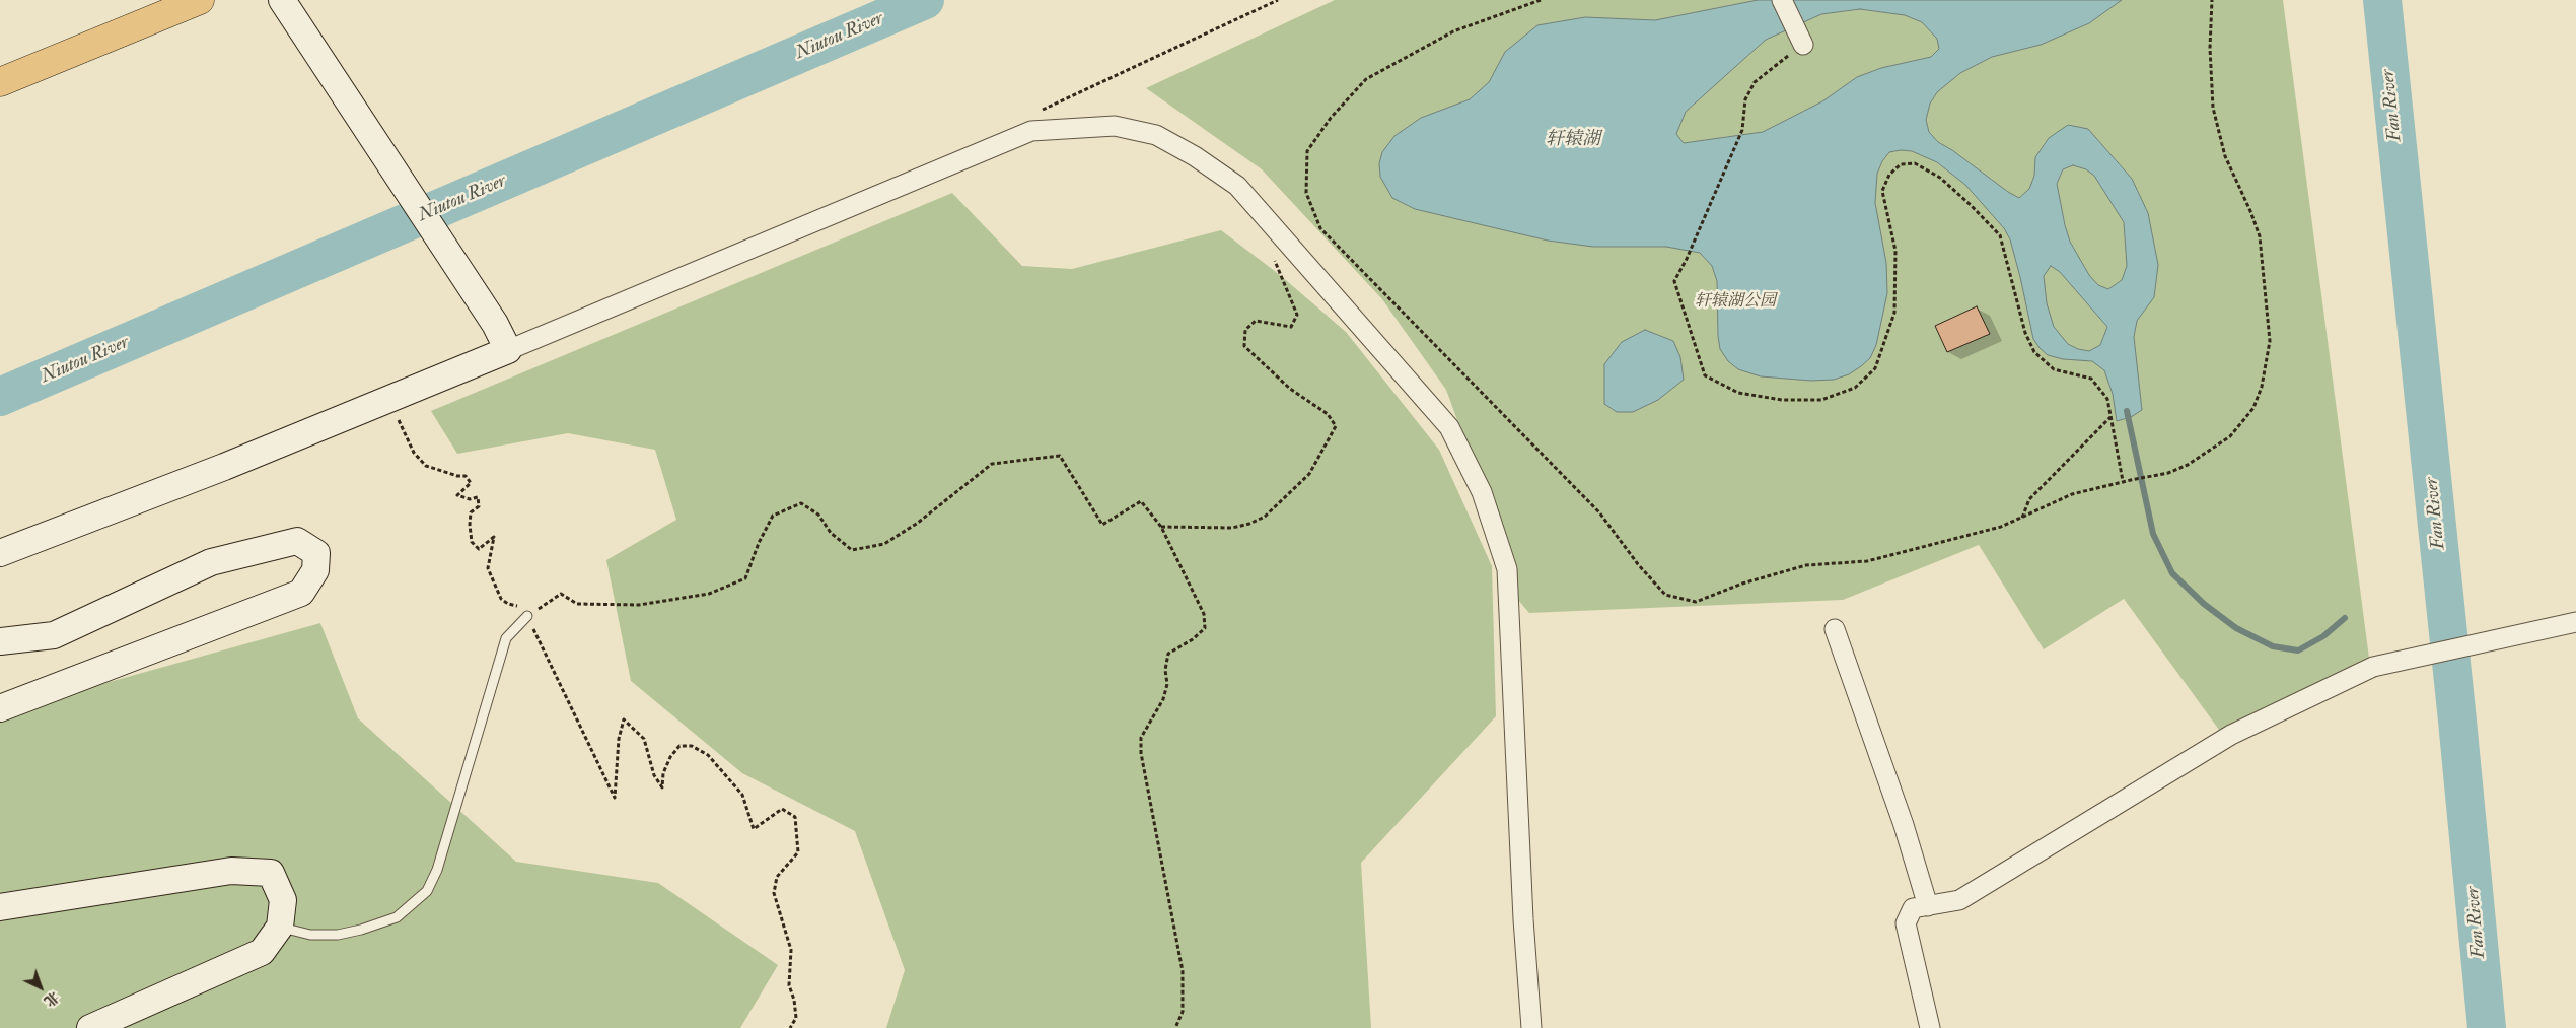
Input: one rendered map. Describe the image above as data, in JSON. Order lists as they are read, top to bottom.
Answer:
{
  "water": ["Niutou River", "Fan River", "轩辕湖"],
  "parks": ["轩辕湖公园"],
  "north": "bottom right"
}
